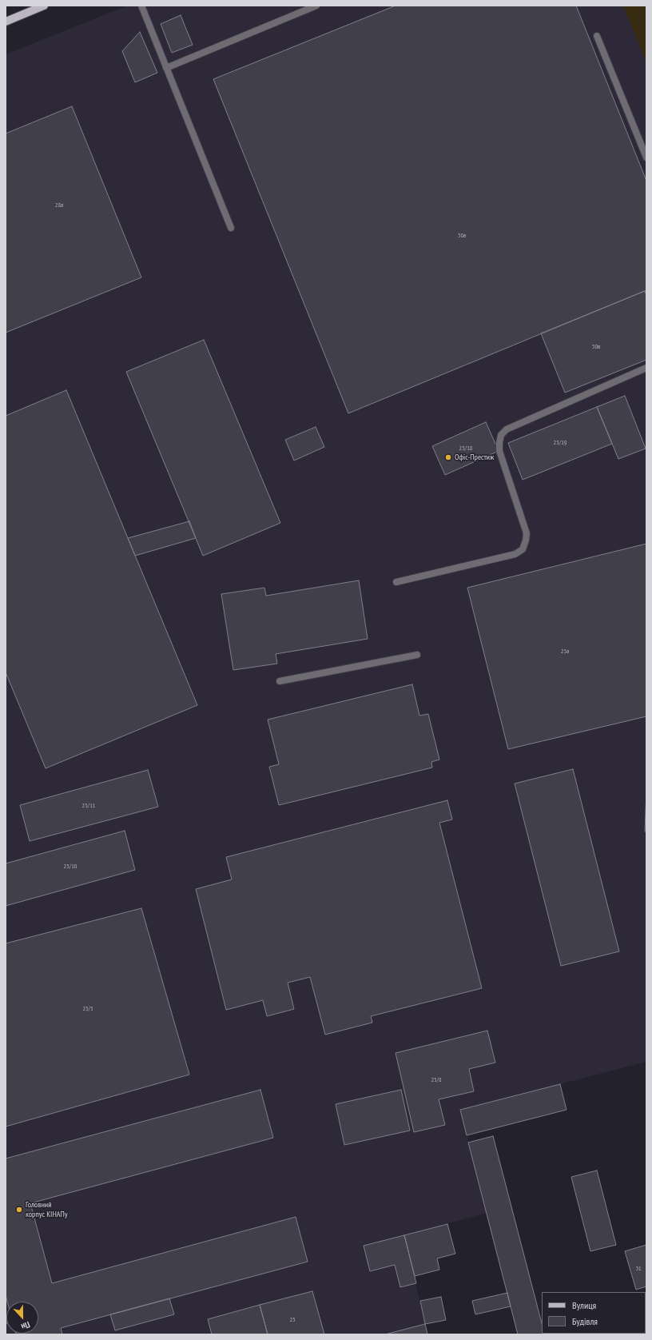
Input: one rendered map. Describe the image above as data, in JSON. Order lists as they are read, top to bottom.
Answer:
{
  "places": ["Офіс-Престиж", "Головний корпус КІНАПу"],
  "house_numbers": [
    "28а",
    "30а",
    "30в",
    "25/19",
    "25/18",
    "25а",
    "25/11",
    "25/10",
    "25/5",
    "25/8",
    "31",
    "25"
  ],
  "legend": ["Вулиця", "Будівля"],
  "north": "bottom"
}
